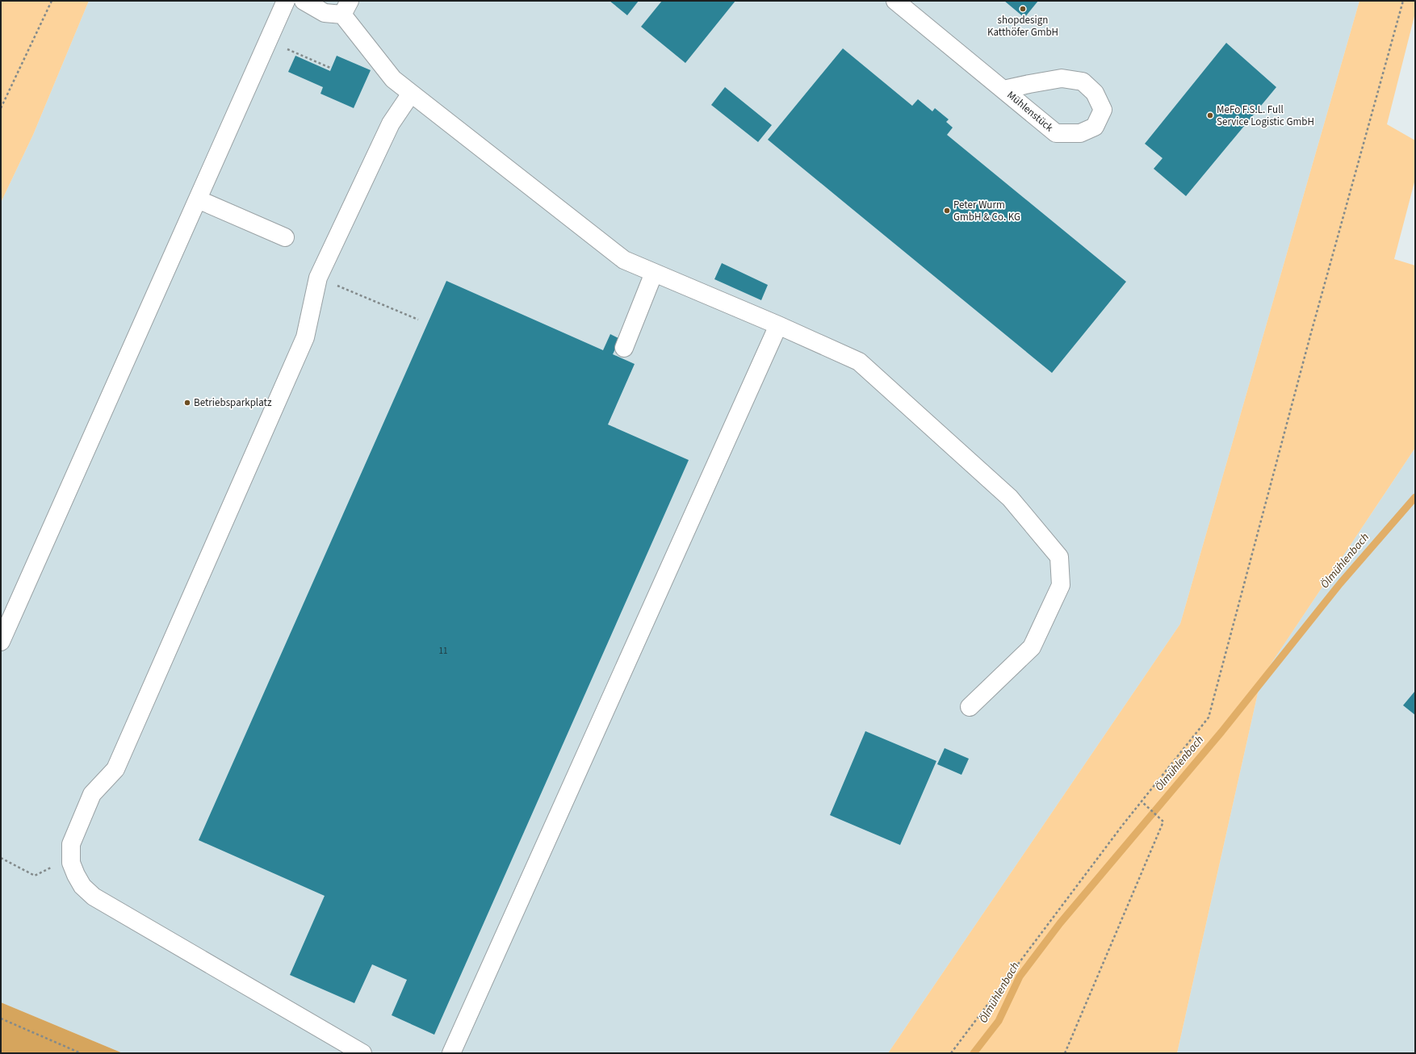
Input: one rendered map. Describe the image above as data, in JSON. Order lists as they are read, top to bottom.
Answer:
{
  "streets": {
    "street": ["Mühlenstück"]
  },
  "water": ["Ölmühlenbach"],
  "places": [
    "shopdesign Katthöfer GmbH",
    "MeFo F.S.L. Full Service Logistic GmbH",
    "Peter Wurm GmbH & Co. KG",
    "Betriebsparkplatz"
  ],
  "house_numbers": ["11"]
}
